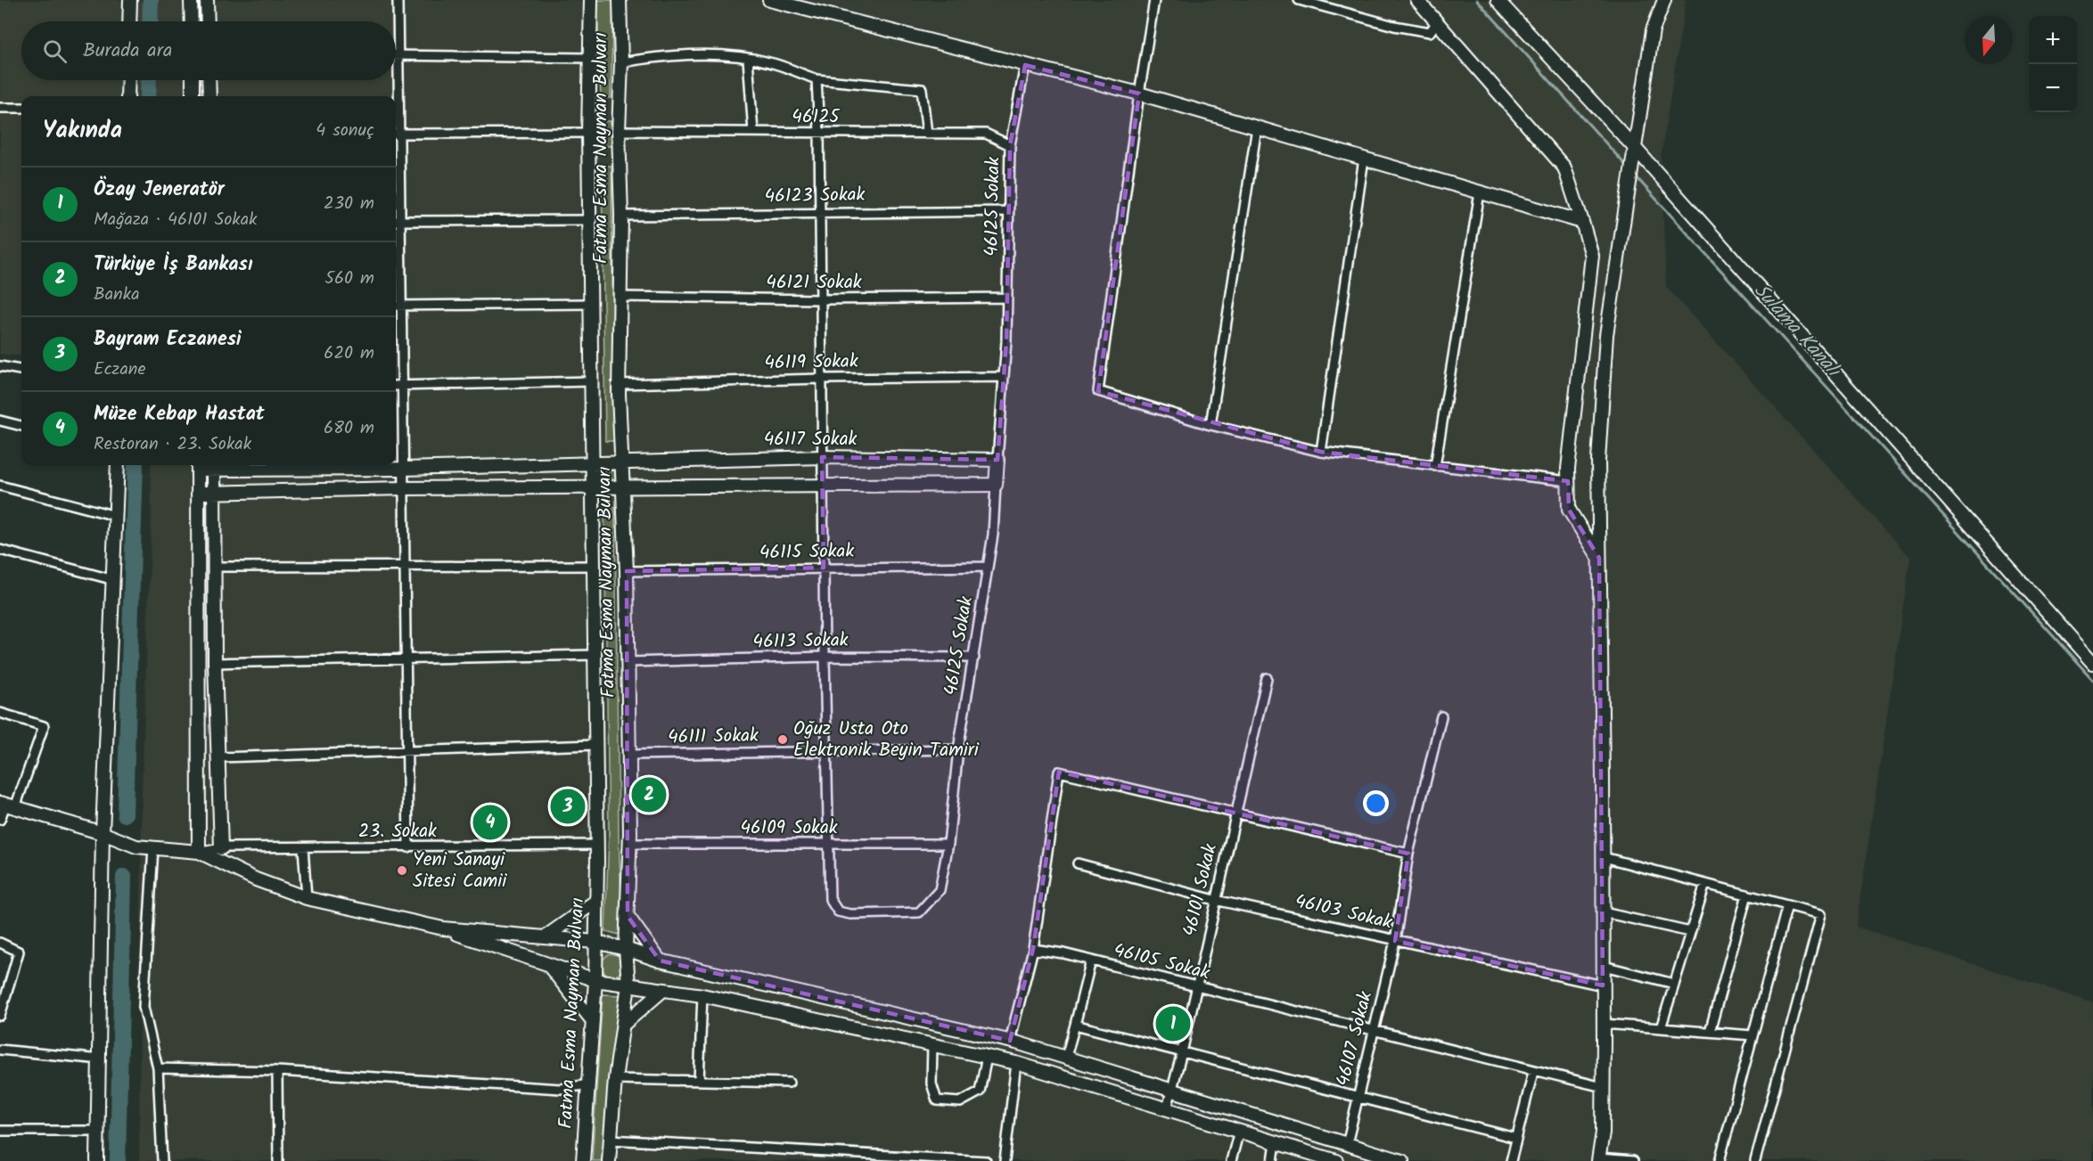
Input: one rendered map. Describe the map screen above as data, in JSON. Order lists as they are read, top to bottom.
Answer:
{
  "streets": {
    "street": [
      "46125",
      "Fatma Esma Nayman Bulvarı",
      "46123 Sokak",
      "46125 Sokak",
      "46121 Sokak",
      "46119 Sokak",
      "46117 Sokak",
      "46115 Sokak",
      "46113 Sokak",
      "46111 Sokak",
      "46109 Sokak",
      "23. Sokak",
      "46101 Sokak",
      "46103 Sokak",
      "46105 Sokak",
      "46107 Sokak"
    ]
  },
  "crossings": [
    ["46125", "Fatma Esma Nayman Bulvarı"],
    ["46125", "46125 Sokak"],
    ["Fatma Esma Nayman Bulvarı", "46123 Sokak"],
    ["Fatma Esma Nayman Bulvarı", "46121 Sokak"],
    ["Fatma Esma Nayman Bulvarı", "46119 Sokak"],
    ["Fatma Esma Nayman Bulvarı", "46117 Sokak"],
    ["Fatma Esma Nayman Bulvarı", "46115 Sokak"],
    ["Fatma Esma Nayman Bulvarı", "46113 Sokak"],
    ["Fatma Esma Nayman Bulvarı", "46111 Sokak"],
    ["Fatma Esma Nayman Bulvarı", "46109 Sokak"],
    ["Fatma Esma Nayman Bulvarı", "23. Sokak"],
    ["46123 Sokak", "46125 Sokak"],
    ["46125 Sokak", "46121 Sokak"],
    ["46125 Sokak", "46119 Sokak"],
    ["46125 Sokak", "46117 Sokak"],
    ["46125 Sokak", "46115 Sokak"],
    ["46125 Sokak", "46113 Sokak"],
    ["46125 Sokak", "46111 Sokak"],
    ["46125 Sokak", "46109 Sokak"],
    ["46101 Sokak", "46103 Sokak"],
    ["46101 Sokak", "46105 Sokak"],
    ["46103 Sokak", "46107 Sokak"],
    ["46105 Sokak", "46107 Sokak"]
  ],
  "water": ["Sulama Kanalı"],
  "places": ["Oğuz Usta Oto Elektronik Beyin Tamiri", "Yeni Sanayi Sitesi Camii"],
  "north": "bottom",
  "page": {
    "map_buttons": ["+", "−"],
    "search": "Burada ara",
    "heading": ["Yakında", "4 sonuç"],
    "list": [
      {
        "mark": "1",
        "name": "Özay Jeneratör",
        "note": "Mağaza · 46101 Sokak",
        "value": "230 m"
      },
      {
        "mark": "2",
        "name": "Türkiye İş Bankası",
        "note": "Banka",
        "value": "560 m"
      },
      {
        "mark": "3",
        "name": "Bayram Eczanesi",
        "note": "Eczane",
        "value": "620 m"
      },
      {
        "mark": "4",
        "name": "Müze Kebap Hastat",
        "note": "Restoran · 23. Sokak",
        "value": "680 m"
      }
    ],
    "pins": [
      "2",
      "3",
      "4",
      "1"
    ]
  }
}
